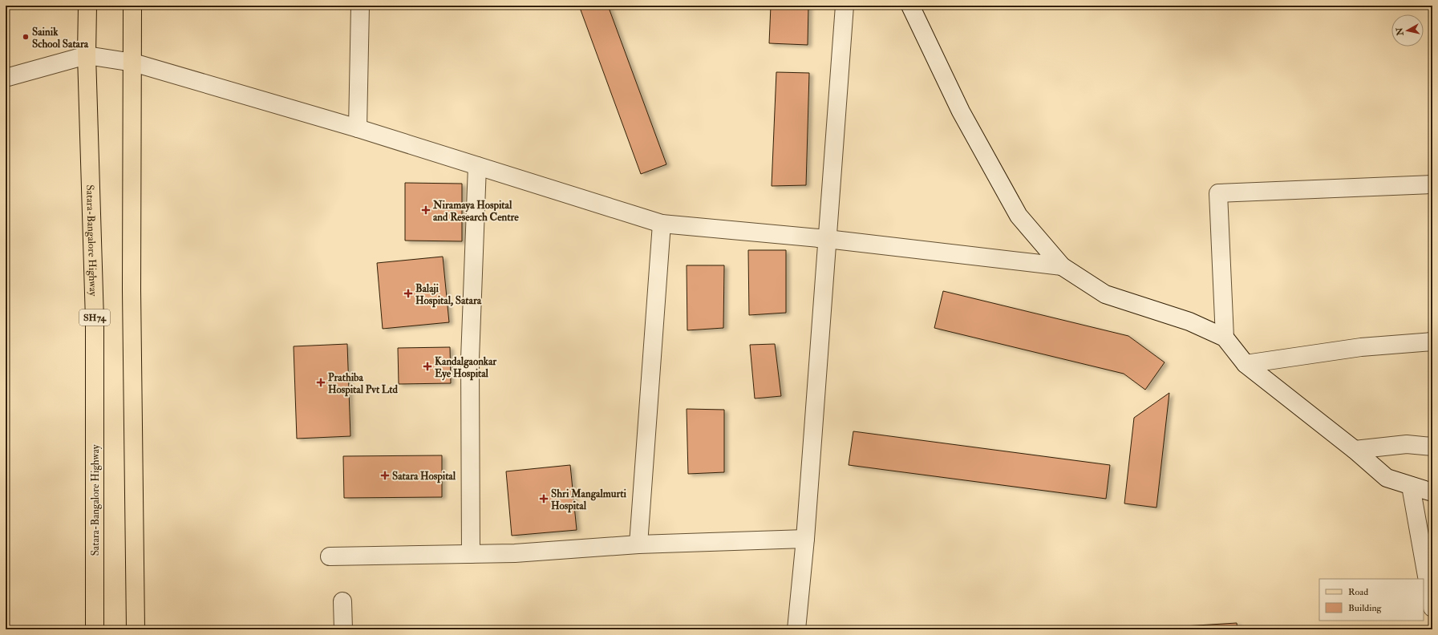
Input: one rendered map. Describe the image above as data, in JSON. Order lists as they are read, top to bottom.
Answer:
{
  "streets": {
    "main road": ["Satara-Bangalore Highway", "SH74"]
  },
  "places": {
    "other": ["Sainik School Satara"],
    "health": [
      "Niramaya Hospital and Research Centre",
      "Balaji Hospital, Satara",
      "Kandalgaonkar Eye Hospital",
      "Prathiba Hospital Pvt Ltd",
      "Satara Hospital",
      "Shri Mangalmurti Hospital"
    ]
  },
  "legend": ["Road", "Building"],
  "north": "left"
}
